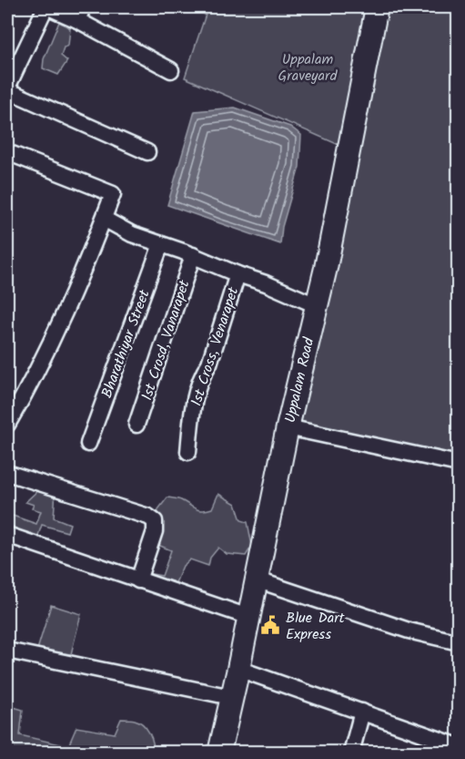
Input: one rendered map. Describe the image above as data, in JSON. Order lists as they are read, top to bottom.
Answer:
{
  "streets": {
    "main road": ["Uppalam Road"],
    "street": ["1st Crosd, Vanarapet", "Bharathiyar Street", "1st Cross, Venarapet"]
  },
  "parks": ["Uppalam Graveyard"],
  "places": {
    "public building": ["Blue Dart Express"]
  }
}
